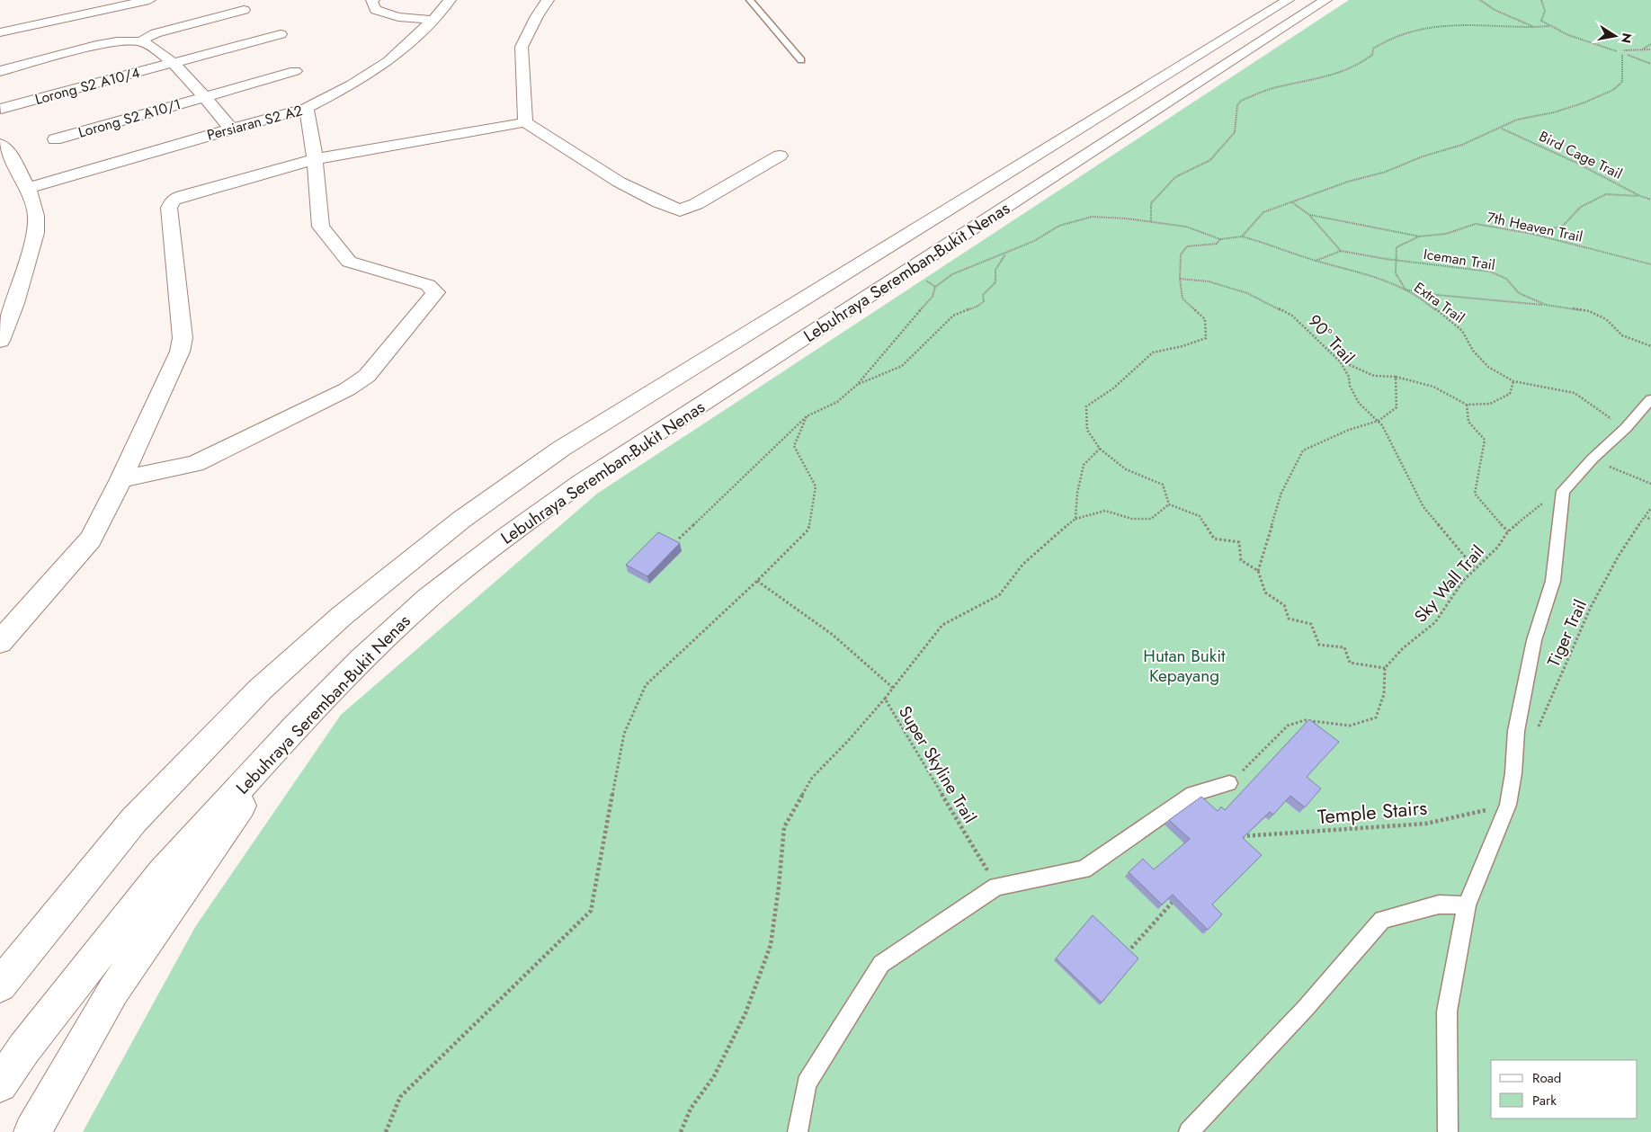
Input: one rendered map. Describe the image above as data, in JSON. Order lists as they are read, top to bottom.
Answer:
{
  "streets": {
    "main road": [
      "Lorong S2 A10/4",
      "Lorong S2 A10/1",
      "Persiaran S2 A2",
      "Lebuhraya Seremban-Bukit Nenas"
    ],
    "path": [
      "Bird Cage Trail",
      "7th Heaven Trail",
      "Iceman Trail",
      "Extra Trail",
      "90° Trail",
      "Sky Wall Trail",
      "Tiger Trail",
      "Super Skyline Trail",
      "Temple Stairs"
    ]
  },
  "crossings": [
    ["90° Trail", "Sky Wall Trail"]
  ],
  "parks": ["Hutan Bukit Kepayang"],
  "legend": ["Road", "Park"],
  "north": "right"
}
